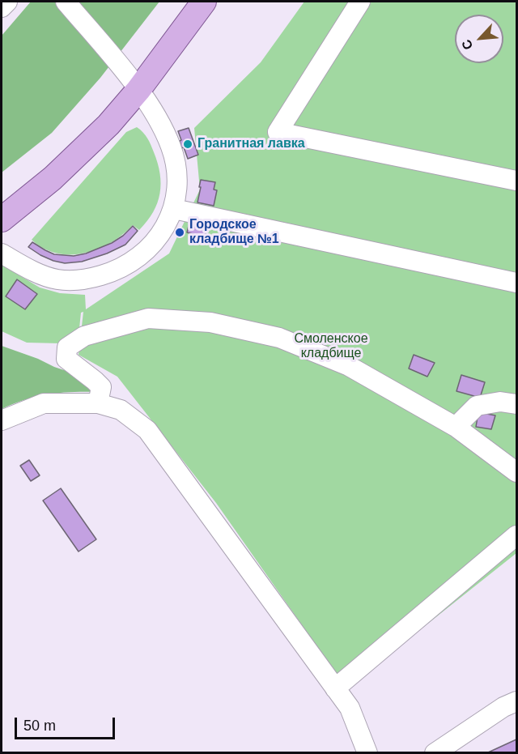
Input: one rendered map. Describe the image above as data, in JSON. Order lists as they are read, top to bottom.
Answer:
{
  "parks": ["Смоленское кладбище"],
  "places": ["Гранитная лавка", "Городское кладбище №1"],
  "scale_bar": "50 m",
  "north": "bottom left"
}
